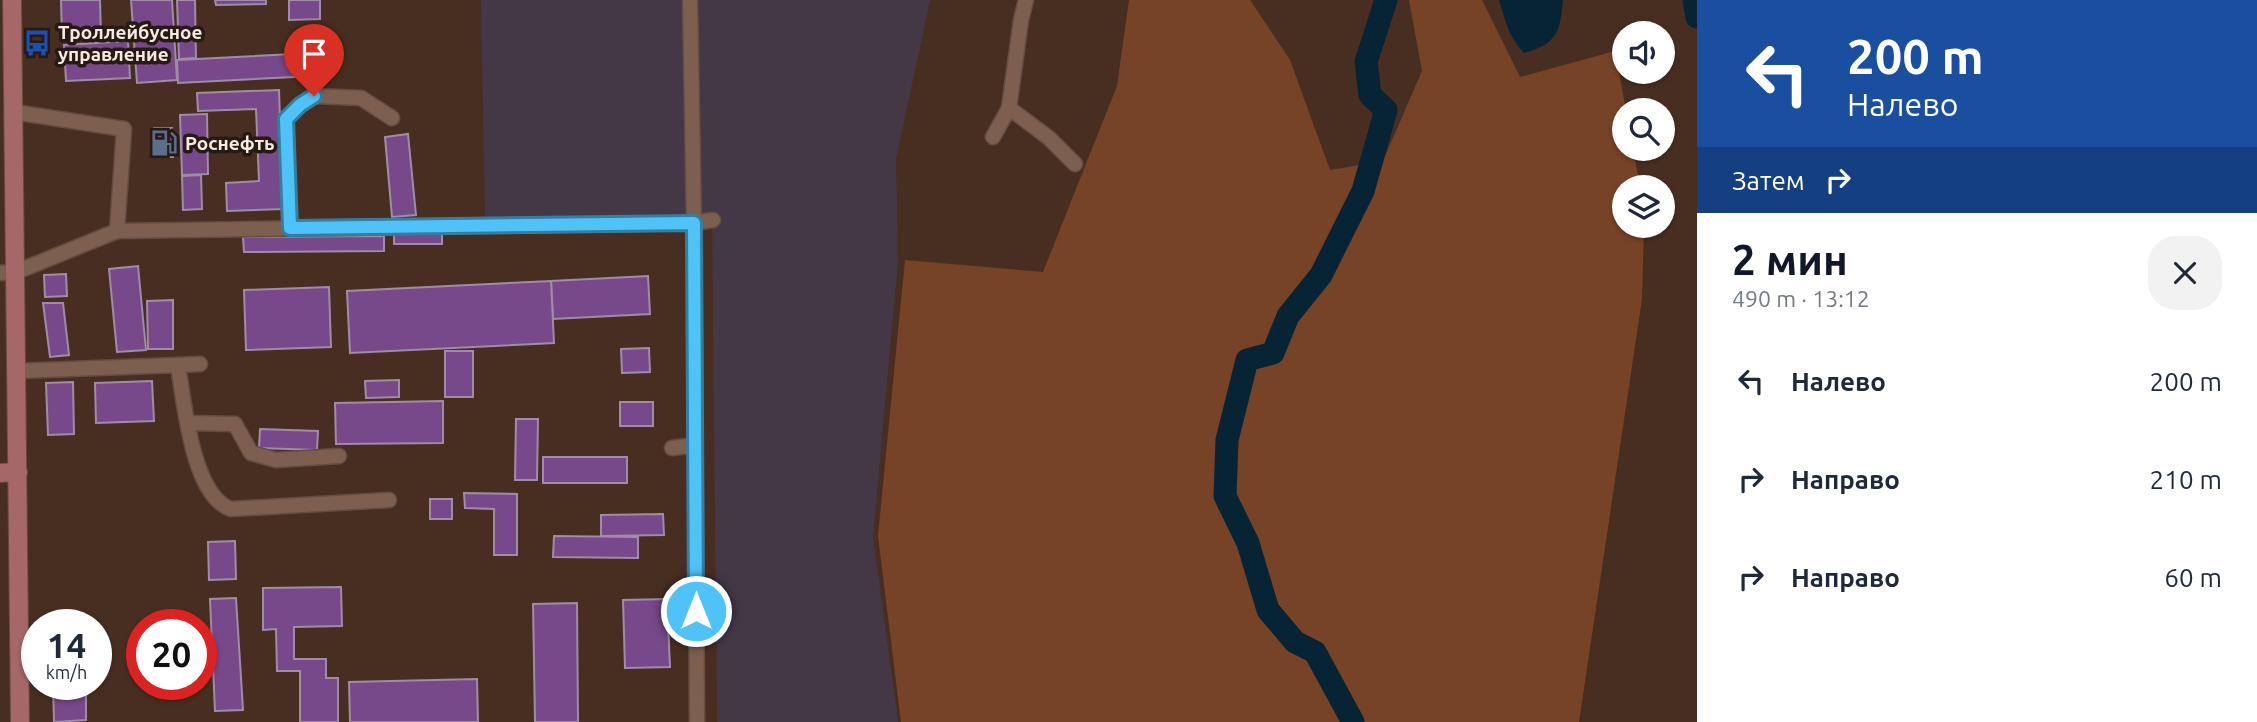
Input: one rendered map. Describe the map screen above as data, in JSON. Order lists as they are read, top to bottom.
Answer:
{
  "places": {
    "bus stop": ["Троллейбусное управление"],
    "fuel station": ["Роснефть"]
  },
  "page": {
    "turn": ["200 m", "Налево"],
    "then": "Затем",
    "heading": ["2 мин", "490 m · 13:12"],
    "list": [
      {
        "name": "Налево",
        "value": "200 m"
      },
      {
        "name": "Направо",
        "value": "210 m"
      },
      {
        "name": "Направо",
        "value": "60 m"
      }
    ],
    "speed": "14 km/h",
    "limit": "20"
  }
}
